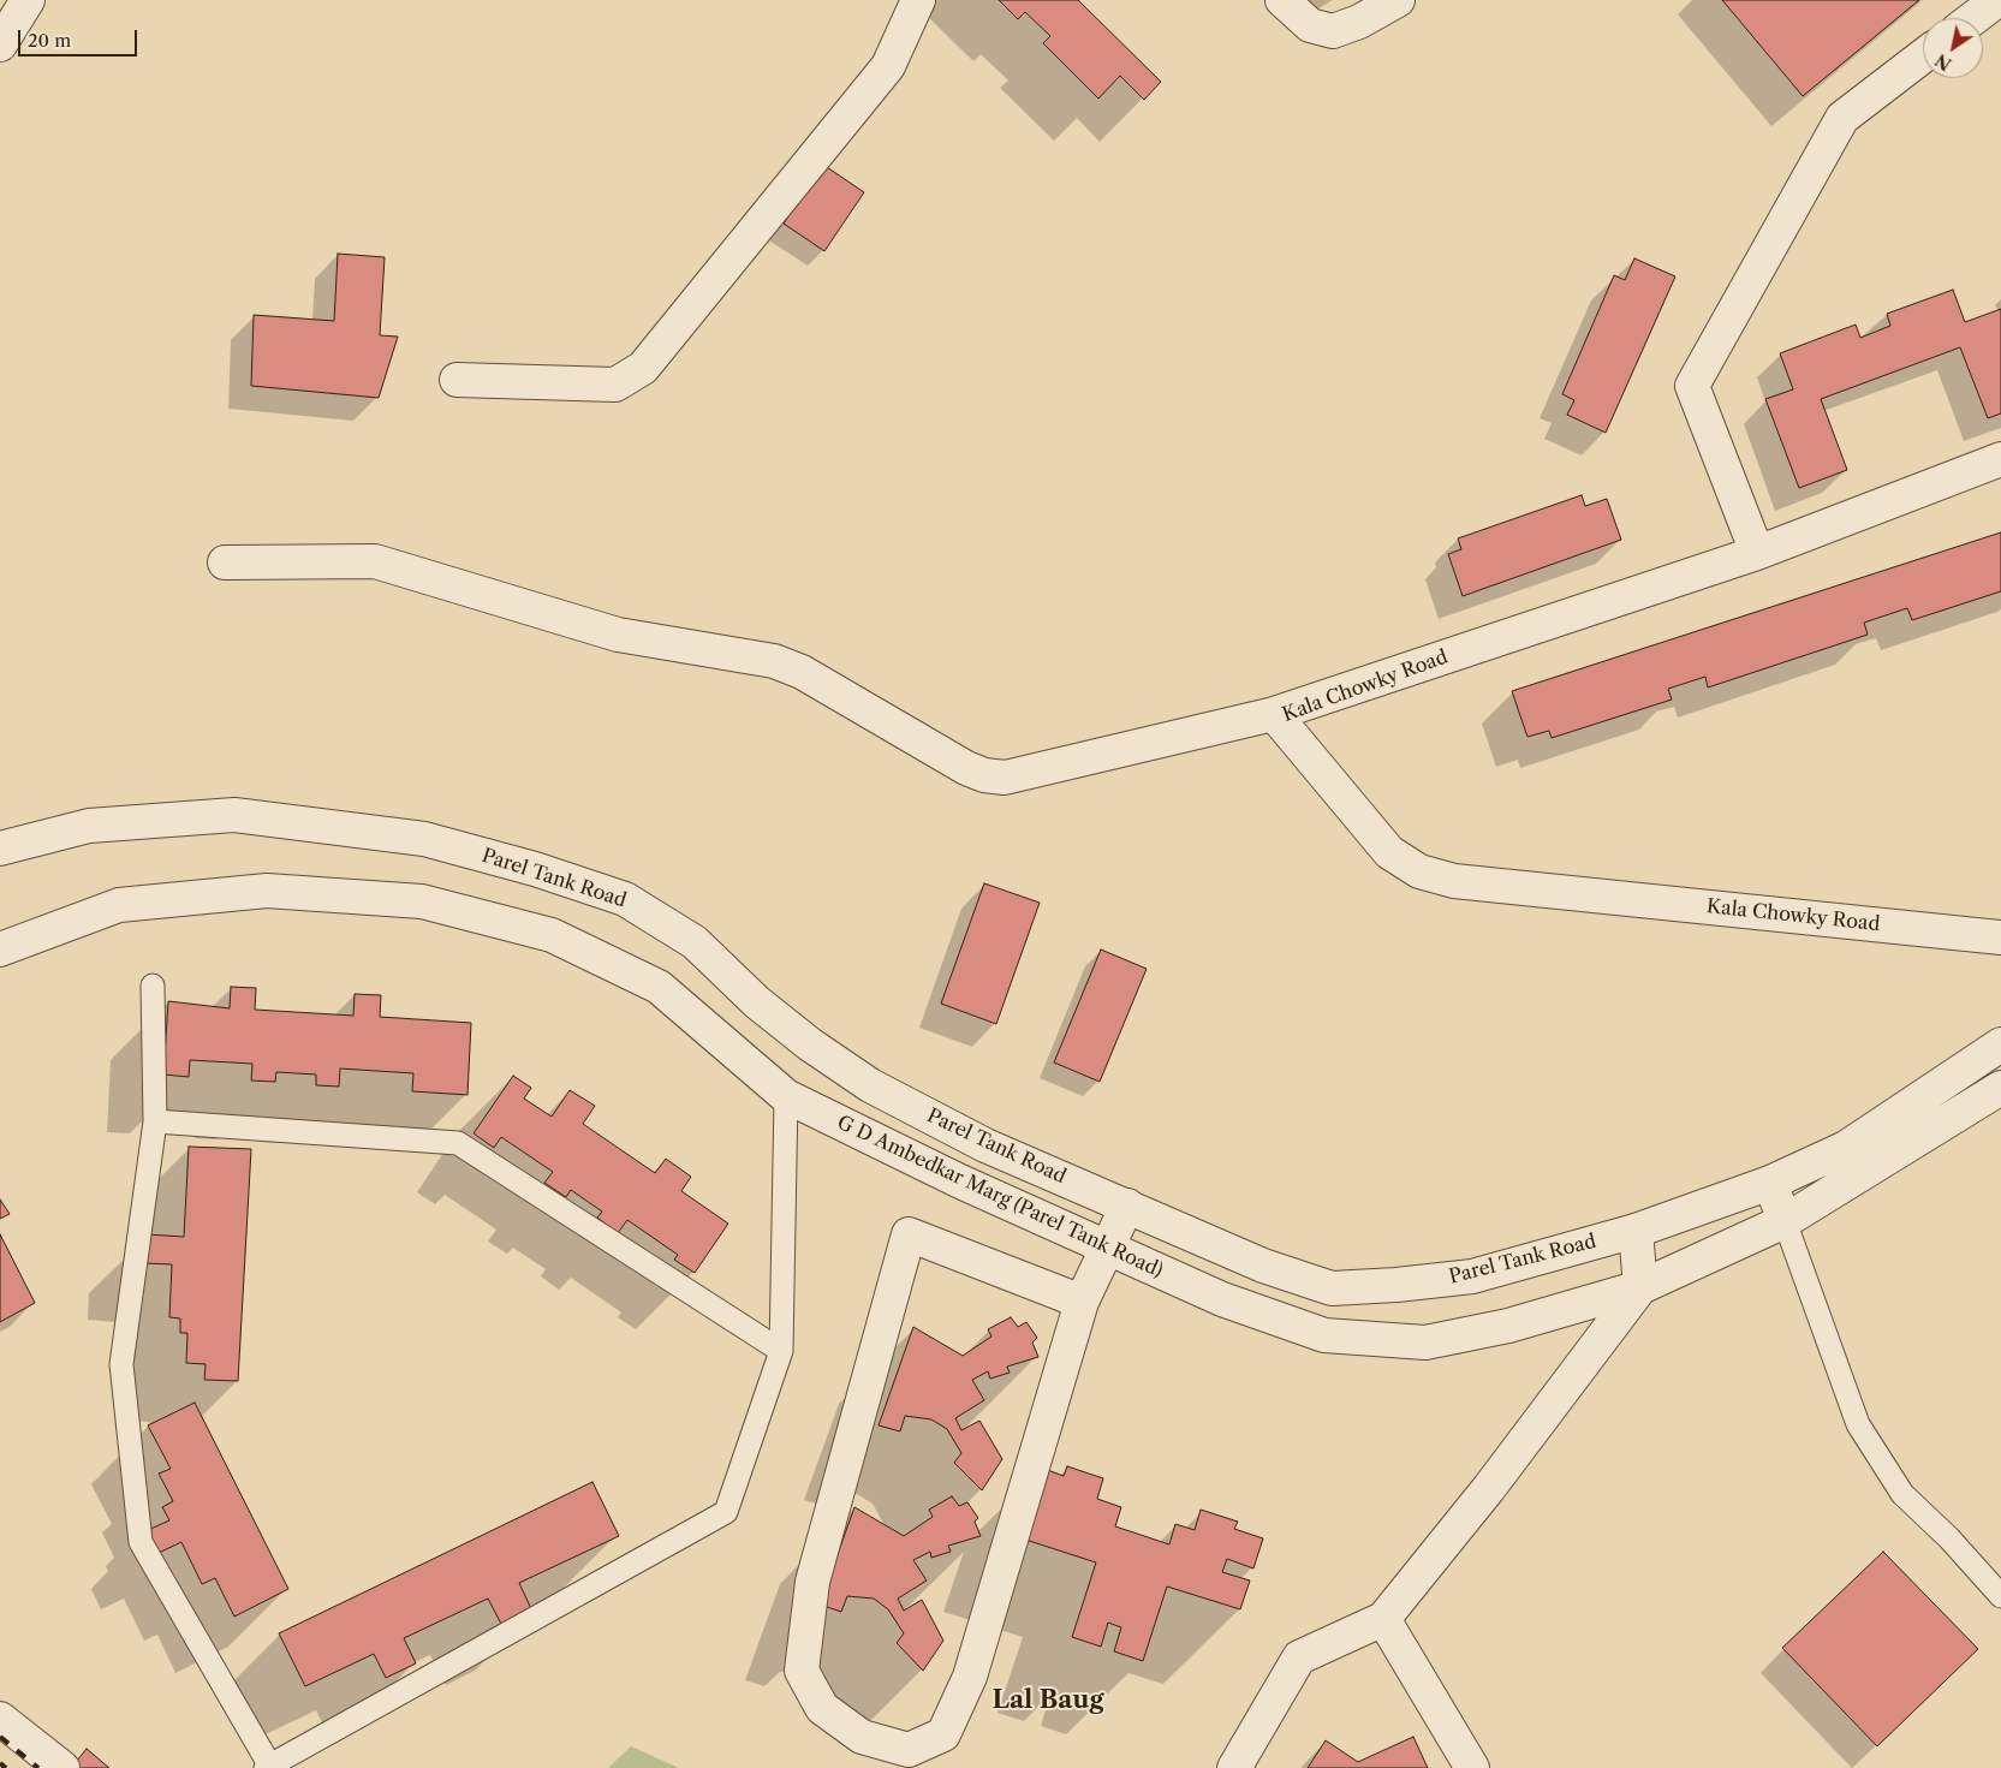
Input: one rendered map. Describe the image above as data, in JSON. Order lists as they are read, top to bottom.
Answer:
{
  "streets": {
    "street": ["Kala Chowky Road", "Parel Tank Road", "G D Ambedkar Marg (Parel Tank Road)"]
  },
  "districts": ["Lal Baug"],
  "scale_bar": "20 m",
  "north": "bottom left"
}
